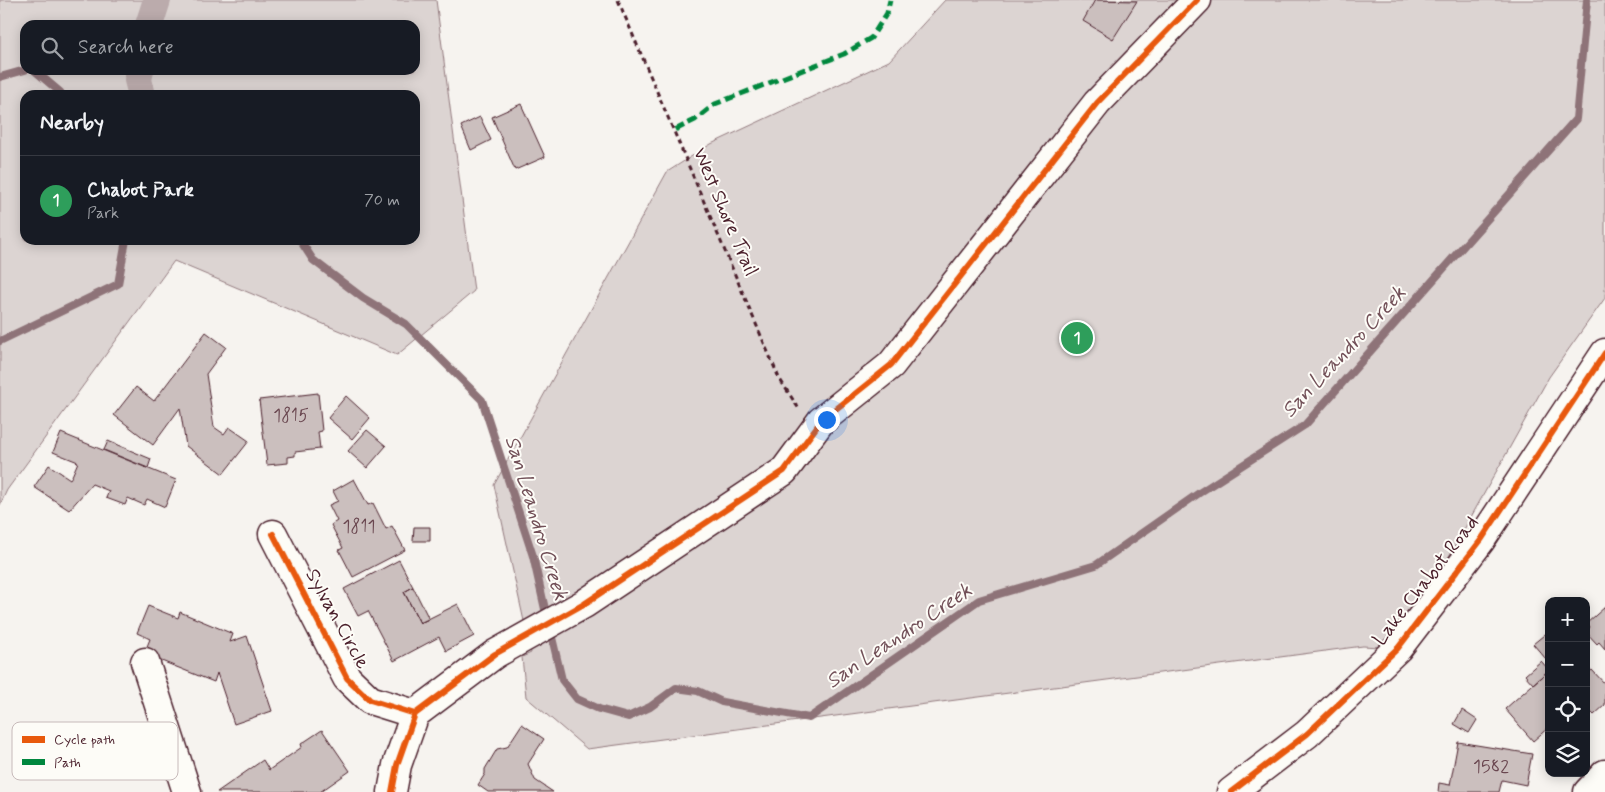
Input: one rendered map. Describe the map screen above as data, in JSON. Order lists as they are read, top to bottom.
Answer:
{
  "streets": {
    "street": ["Lake Chabot Road", "Sylvan Circle"],
    "path": ["West Shore Trail"]
  },
  "water": ["San Leandro Creek"],
  "house_numbers": ["1815", "1811", "1582"],
  "legend": ["Cycle path", "Path"],
  "page": {
    "search": "Search here",
    "heading": "Nearby",
    "list": [
      {
        "mark": "1",
        "name": "Chabot Park",
        "note": "Park",
        "value": "70 m"
      }
    ],
    "pins": "1",
    "map_buttons": ["+", "−"]
  }
}
